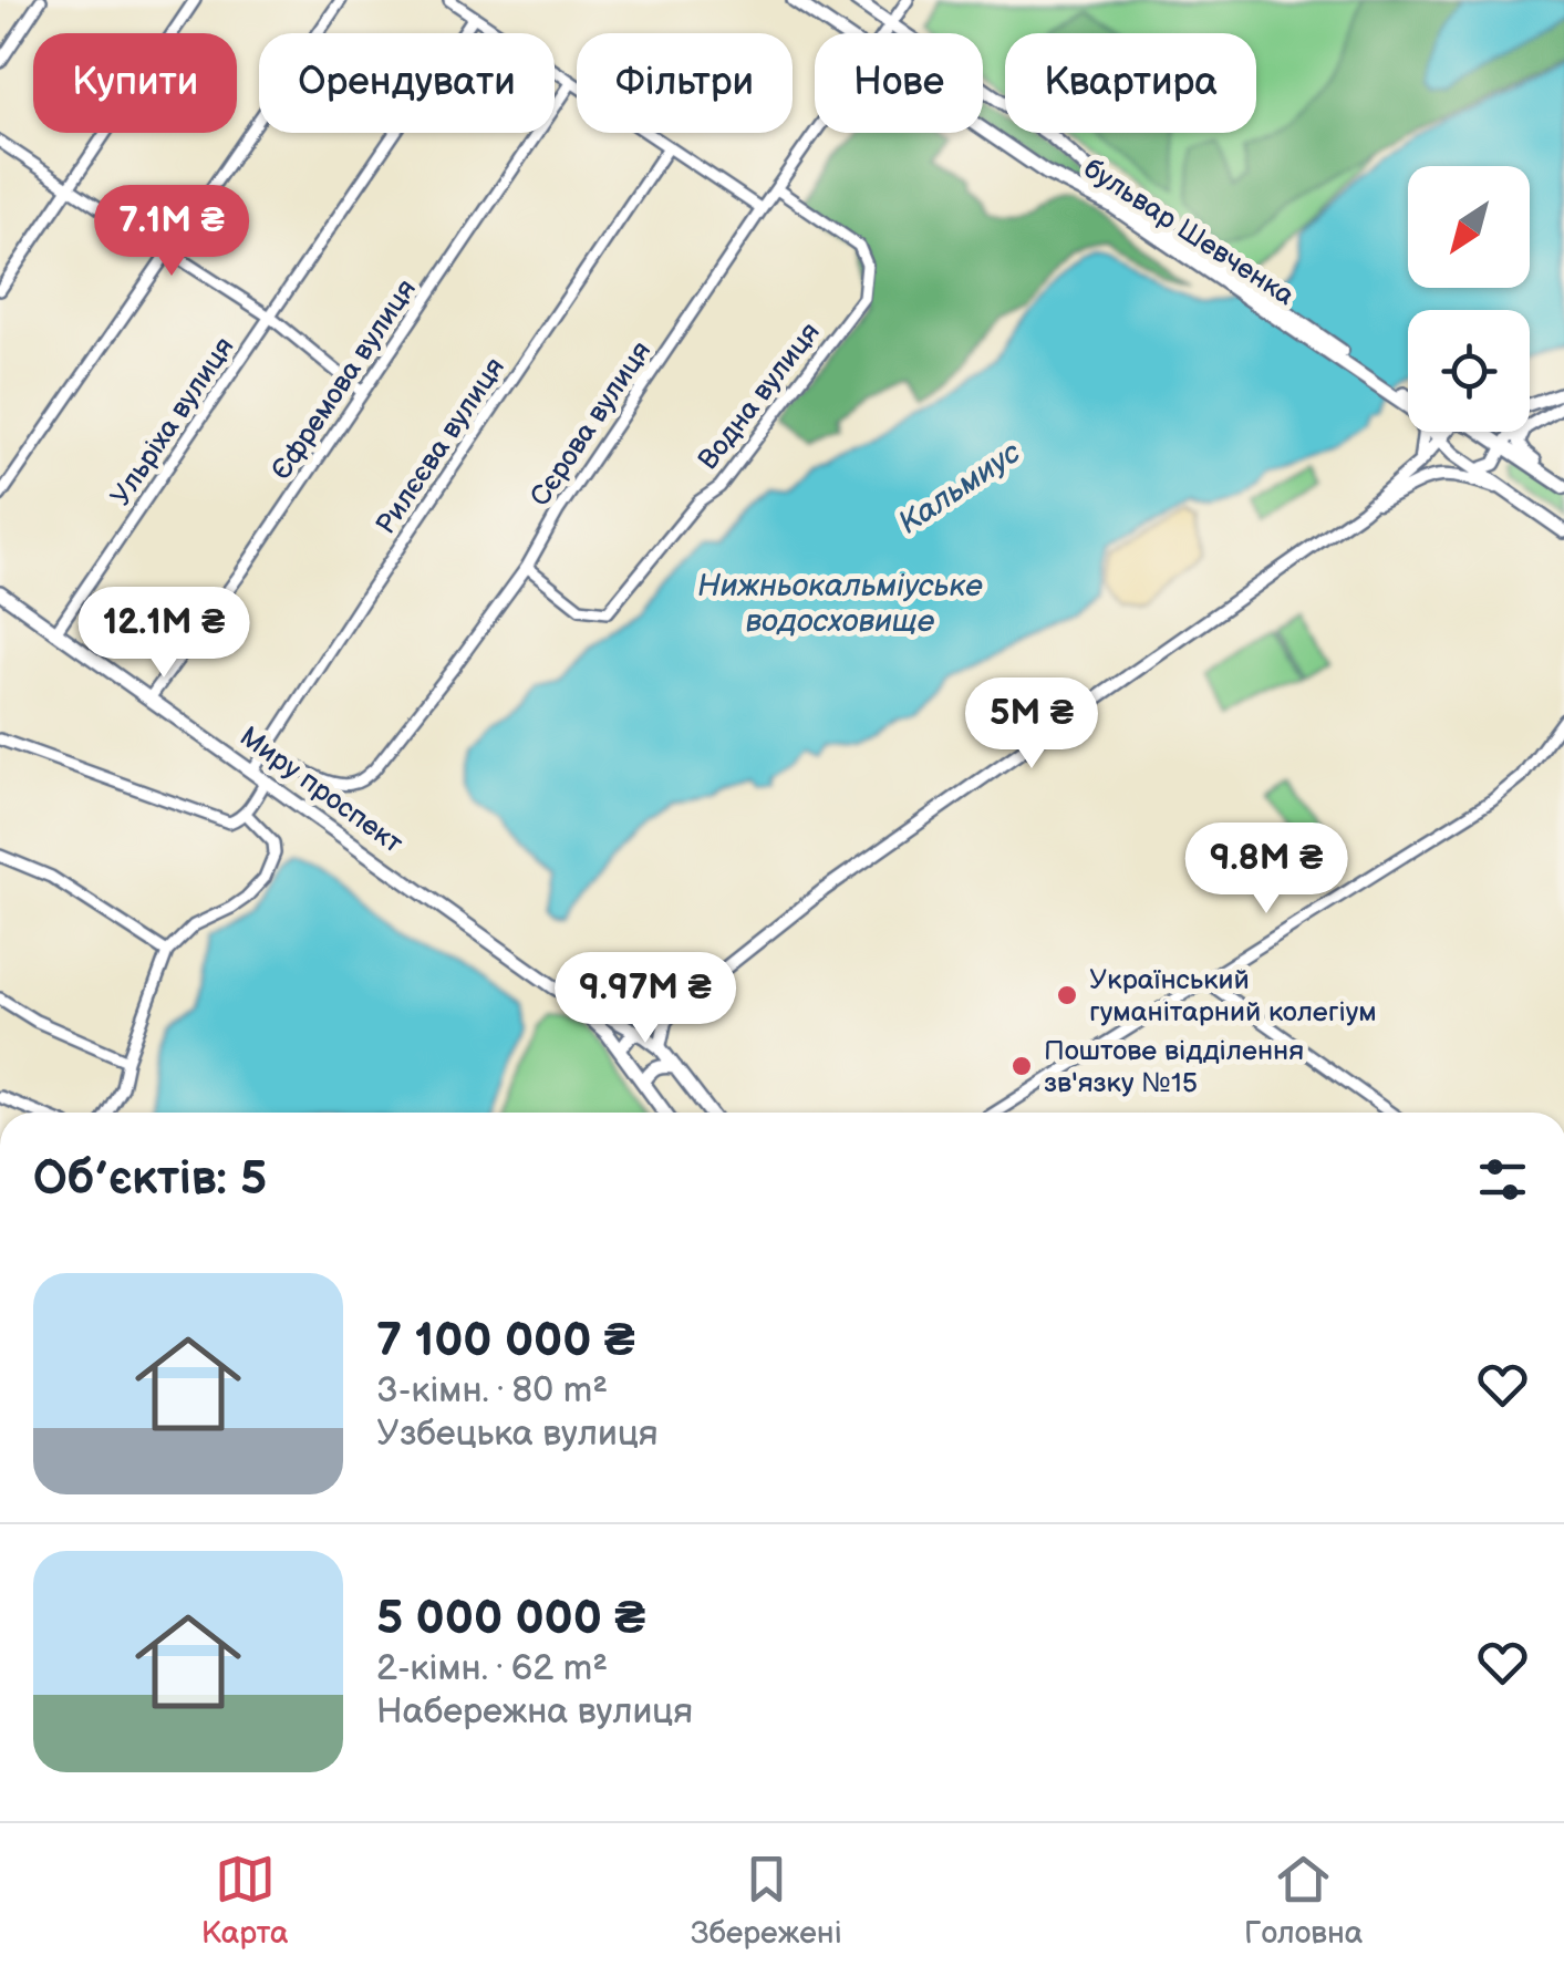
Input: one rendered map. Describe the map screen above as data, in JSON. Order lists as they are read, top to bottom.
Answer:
{
  "streets": {
    "main road": ["бульвар Шевченка", "Миру проспект"],
    "street": [
      "Єфремова вулиця",
      "Водна вулиця",
      "Ульріха вулиця",
      "Сєрова вулиця",
      "Рилєєва вулиця"
    ]
  },
  "crossings": [
    ["бульвар Шевченка", "Сєрова вулиця"],
    ["Єфремова вулиця", "Миру проспект"],
    ["Водна вулиця", "Сєрова вулиця"],
    ["Ульріха вулиця", "Миру проспект"],
    ["Сєрова вулиця", "Рилєєва вулиця"],
    ["Рилєєва вулиця", "Миру проспект"]
  ],
  "water": ["Кальмиус", "Нижньокальміуське водосховище"],
  "places": ["Український гуманітарний колегіум", "Поштове відділення зв'язку №15"],
  "north": "bottom left",
  "page": {
    "chip": [
      "Купити",
      "Орендувати",
      "Фільтри",
      "Нове",
      "Квартира"
    ],
    "price": [
      "7.1M ₴",
      "12.1M ₴",
      "5M ₴",
      "9.8M ₴",
      "9.97M ₴"
    ],
    "heading": "Об’єктів: 5",
    "list": [
      {
        "name": "7 100 000 ₴",
        "note": "3-кімн. · 80 m² · Узбецька вулиця"
      },
      {
        "name": "5 000 000 ₴",
        "note": "2-кімн. · 62 m² · Набережна вулиця"
      }
    ],
    "tabs": ["Карта", "Збережені", "Головна"]
  }
}
